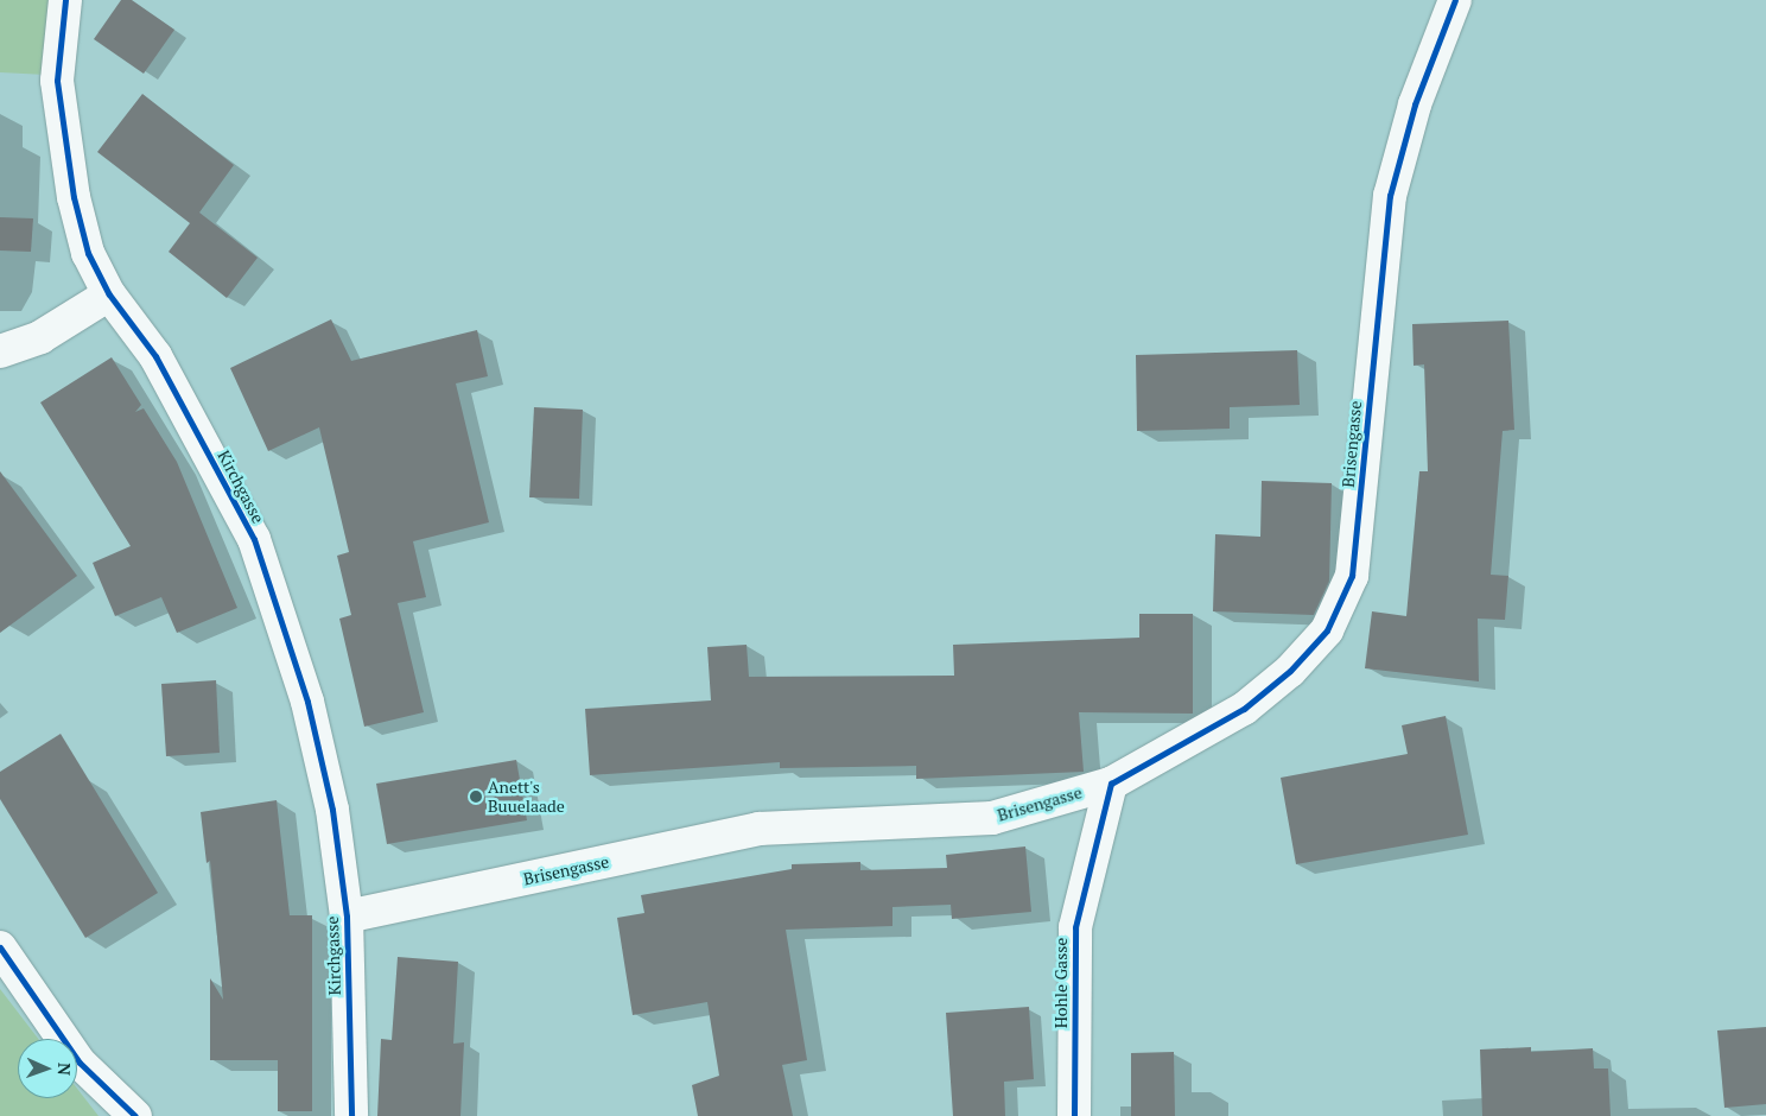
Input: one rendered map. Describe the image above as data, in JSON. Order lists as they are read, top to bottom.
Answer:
{
  "streets": {
    "street": ["Brisengasse", "Kirchgasse", "Hohle Gasse"]
  },
  "crossings": [
    ["Brisengasse", "Kirchgasse"],
    ["Brisengasse", "Hohle Gasse"]
  ],
  "places": ["Anett's Buuelaade"],
  "north": "right"
}
